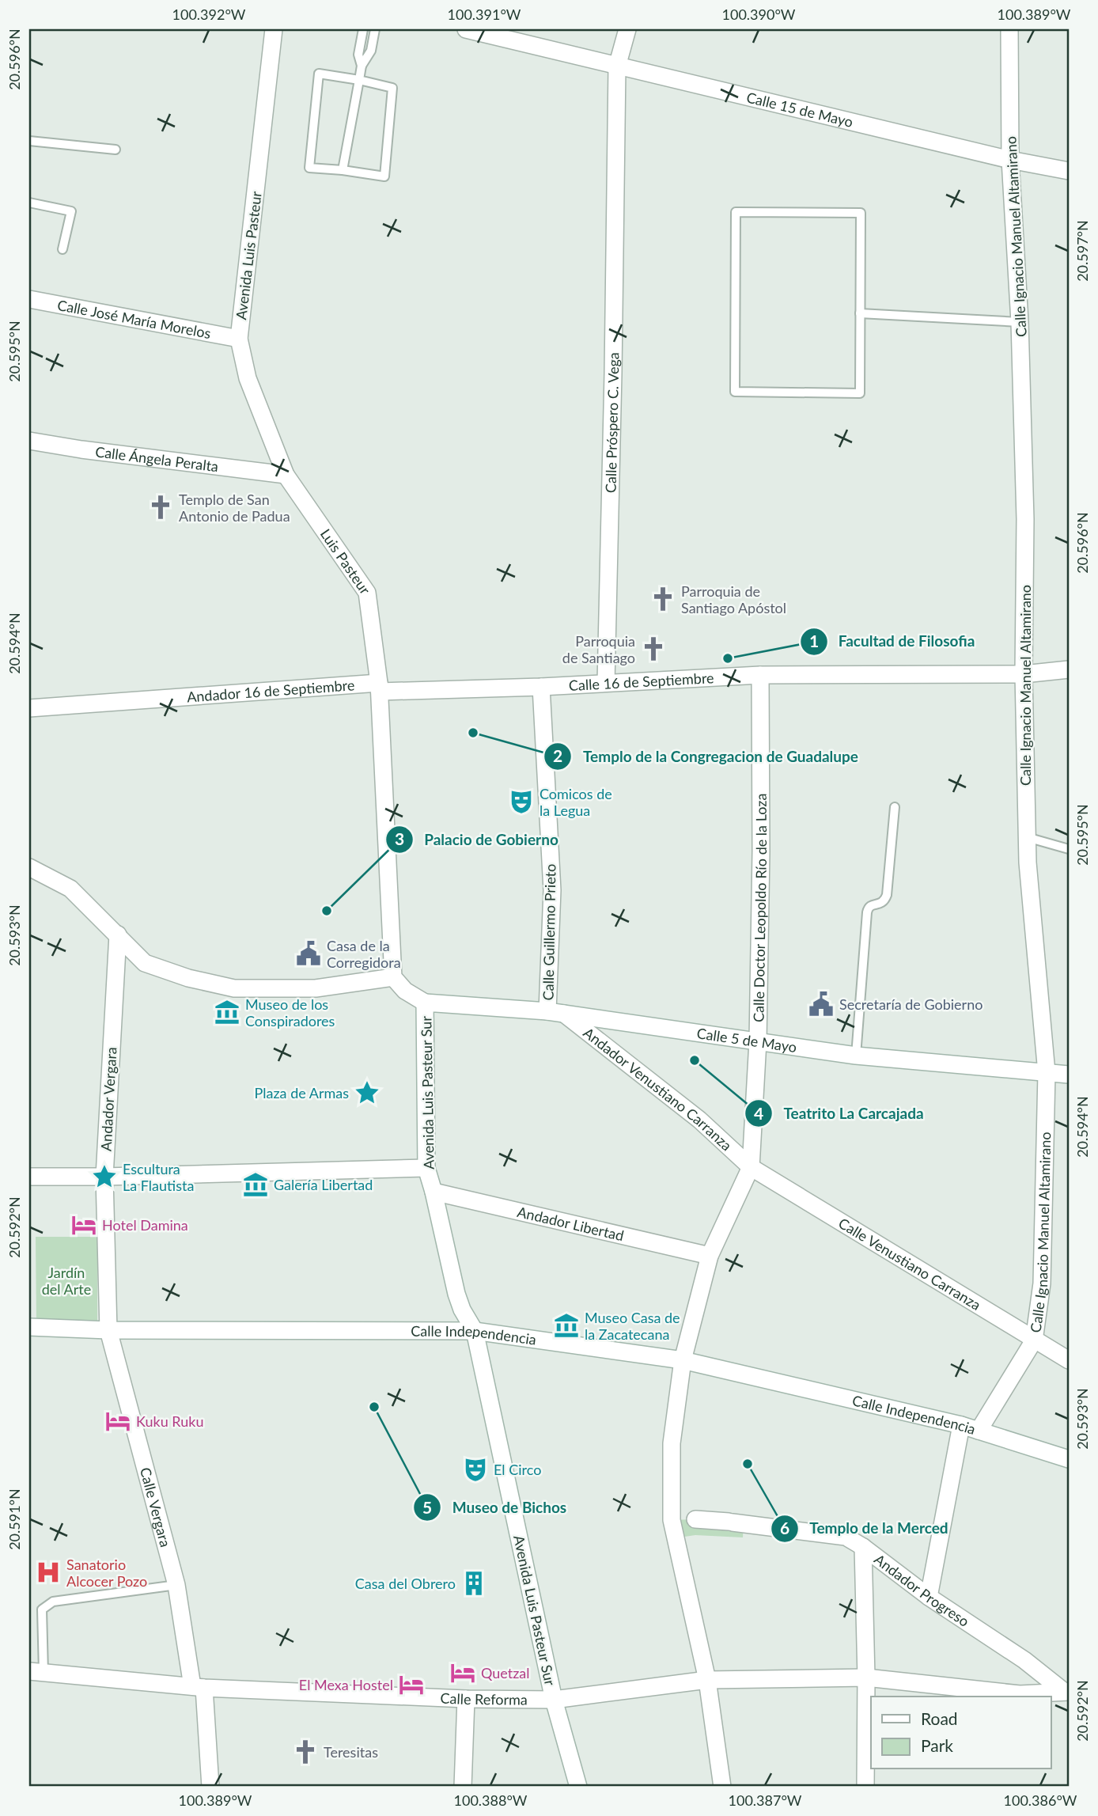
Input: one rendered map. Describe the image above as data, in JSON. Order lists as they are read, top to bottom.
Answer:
{
  "streets": {
    "street": [
      "Calle 15 de Mayo",
      "Calle Ignacio Manuel Altamirano",
      "Avenida Luis Pasteur",
      "Calle José María Morelos",
      "Calle Próspero C. Vega",
      "Calle Ángela Peralta",
      "Luis Pasteur",
      "Calle 16 de Septiembre",
      "Andador 16 de Septiembre",
      "Calle Doctor Leopoldo Río de la Loza",
      "Calle Guillermo Prieto",
      "Calle 5 de Mayo",
      "Andador Venustiano Carranza",
      "Avenida Luis Pasteur Sur",
      "Andador Vergara",
      "Andador Libertad",
      "Calle Venustiano Carranza",
      "Calle Independencia",
      "Calle Vergara",
      "Andador Progreso",
      "Calle Reforma"
    ]
  },
  "crossings": [
    ["Calle 15 de Mayo", "Calle Ignacio Manuel Altamirano"],
    ["Calle 15 de Mayo", "Calle Próspero C. Vega"],
    ["Calle Ignacio Manuel Altamirano", "Calle 16 de Septiembre"],
    ["Calle Ignacio Manuel Altamirano", "Calle 5 de Mayo"],
    ["Calle Ignacio Manuel Altamirano", "Calle Venustiano Carranza"],
    ["Avenida Luis Pasteur", "Calle José María Morelos"],
    ["Avenida Luis Pasteur", "Calle Ángela Peralta"],
    ["Avenida Luis Pasteur", "Luis Pasteur"],
    ["Calle Próspero C. Vega", "Calle 16 de Septiembre"],
    ["Calle Ángela Peralta", "Luis Pasteur"],
    ["Luis Pasteur", "Calle 16 de Septiembre"],
    ["Luis Pasteur", "Andador 16 de Septiembre"],
    ["Calle 16 de Septiembre", "Andador 16 de Septiembre"],
    ["Calle 16 de Septiembre", "Calle Doctor Leopoldo Río de la Loza"],
    ["Calle 16 de Septiembre", "Calle Guillermo Prieto"],
    ["Calle Doctor Leopoldo Río de la Loza", "Calle 5 de Mayo"],
    ["Calle Doctor Leopoldo Río de la Loza", "Andador Venustiano Carranza"],
    ["Calle Doctor Leopoldo Río de la Loza", "Andador Libertad"],
    ["Calle Doctor Leopoldo Río de la Loza", "Calle Venustiano Carranza"],
    ["Calle Doctor Leopoldo Río de la Loza", "Calle Independencia"],
    ["Calle Doctor Leopoldo Río de la Loza", "Calle Reforma"],
    ["Calle Guillermo Prieto", "Calle 5 de Mayo"],
    ["Calle Guillermo Prieto", "Andador Venustiano Carranza"],
    ["Calle 5 de Mayo", "Andador Venustiano Carranza"],
    ["Calle 5 de Mayo", "Avenida Luis Pasteur Sur"],
    ["Andador Venustiano Carranza", "Calle Venustiano Carranza"],
    ["Avenida Luis Pasteur Sur", "Andador Libertad"],
    ["Avenida Luis Pasteur Sur", "Calle Independencia"],
    ["Avenida Luis Pasteur Sur", "Calle Reforma"],
    ["Andador Vergara", "Calle Independencia"],
    ["Andador Vergara", "Calle Vergara"],
    ["Calle Independencia", "Calle Vergara"],
    ["Calle Vergara", "Calle Reforma"],
    ["Andador Progreso", "Calle Reforma"]
  ],
  "parks": ["Jardín del Arte"],
  "places": {
    "church": [
      "Templo de San Antonio de Padua",
      "Parroquia de Santiago Apóstol",
      "Parroquia de Santiago",
      "Teresitas"
    ],
    "other": [
      "Facultad de Filosofia",
      "Templo de la Congregacion de Guadalupe",
      "Palacio de Gobierno",
      "Teatrito La Carcajada",
      "Museo de Bichos",
      "Templo de la Merced"
    ],
    "theatre": ["Comicos de la Legua", "El Circo"],
    "public building": ["Casa de la Corregidora", "Secretaría de Gobierno"],
    "museum": ["Museo de los Conspiradores", "Galería Libertad", "Museo Casa de la Zacatecana"],
    "place": ["Plaza de Armas", "Escultura La Flautista"],
    "hotel": [
      "Hotel Damina",
      "Kuku Ruku",
      "Quetzal",
      "El Mexa Hostel"
    ],
    "hospital": ["Sanatorio Alcocer Pozo"],
    "building": ["Casa del Obrero"]
  },
  "legend": ["Road", "Park"],
  "coordinates": [
    "100.392°W",
    "100.391°W",
    "100.390°W",
    "100.389°W",
    "20.596°N",
    "20.597°N",
    "20.595°N",
    "20.594°N",
    "20.593°N",
    "20.592°N",
    "20.591°N",
    "100.388°W",
    "100.387°W",
    "100.386°W"
  ]
}
